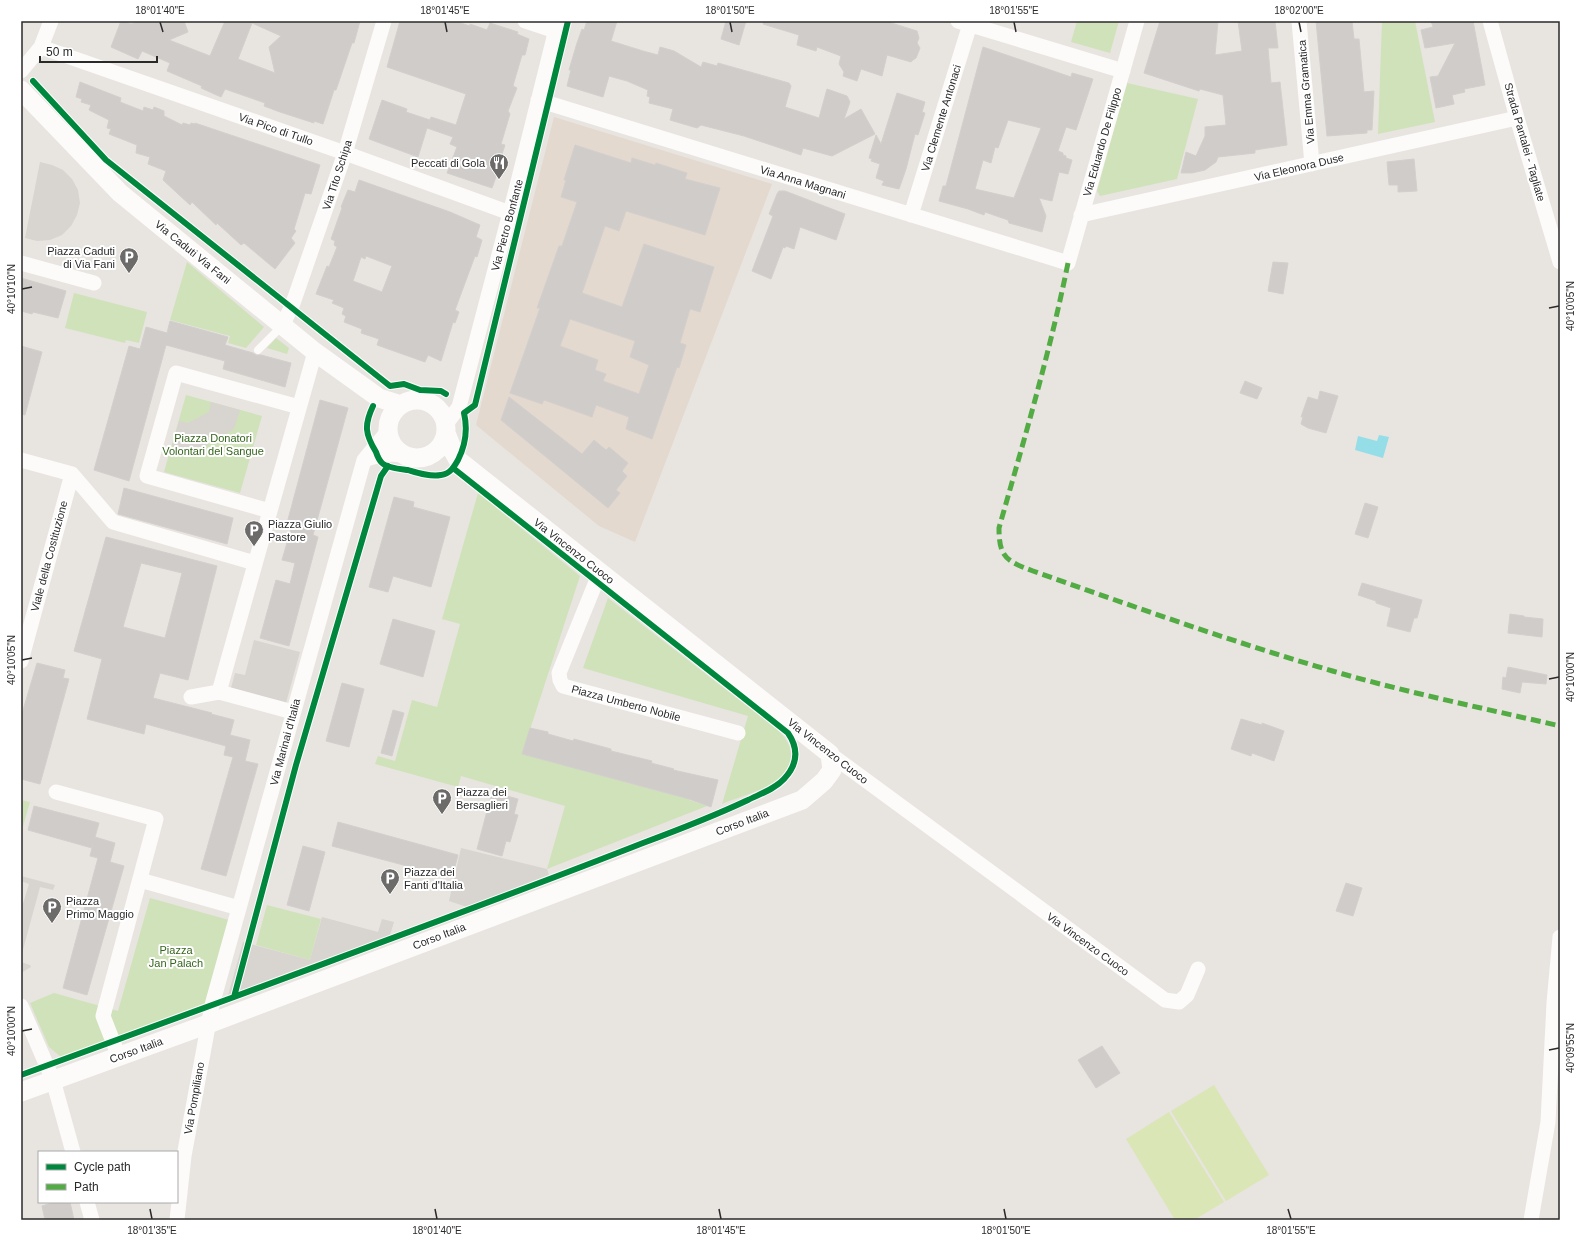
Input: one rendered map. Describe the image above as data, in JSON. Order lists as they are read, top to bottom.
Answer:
{
  "streets": {
    "street": [
      "Via Emma Gramatica",
      "Via Clemente Antonaci",
      "Via Pico di Tullo",
      "Via Eduardo De Filippo",
      "Strada Pantalei - Tagliate",
      "Via Eleonora Duse",
      "Via Tito Schipa",
      "Via Anna Magnani",
      "Via Pietro Bonfante",
      "Via Caduti Via Fani",
      "Via Vincenzo Cuoco",
      "Viale della Costituzione",
      "Piazza Umberto Nobile",
      "Via Marinai d'Italia",
      "Corso Italia",
      "Via Pompiliano"
    ]
  },
  "crossings": [
    ["Via Emma Gramatica", "Via Eleonora Duse"],
    ["Via Clemente Antonaci", "Via Anna Magnani"],
    ["Via Pico di Tullo", "Via Tito Schipa"],
    ["Via Pico di Tullo", "Via Pietro Bonfante"],
    ["Via Eduardo De Filippo", "Via Eleonora Duse"],
    ["Via Eduardo De Filippo", "Via Anna Magnani"],
    ["Strada Pantalei - Tagliate", "Via Eleonora Duse"],
    ["Via Tito Schipa", "Via Caduti Via Fani"],
    ["Via Anna Magnani", "Via Pietro Bonfante"],
    ["Via Pietro Bonfante", "Via Caduti Via Fani"],
    ["Via Pietro Bonfante", "Via Vincenzo Cuoco"],
    ["Via Pietro Bonfante", "Via Marinai d'Italia"],
    ["Via Caduti Via Fani", "Via Vincenzo Cuoco"],
    ["Via Caduti Via Fani", "Via Marinai d'Italia"],
    ["Via Vincenzo Cuoco", "Piazza Umberto Nobile"],
    ["Via Vincenzo Cuoco", "Via Marinai d'Italia"],
    ["Via Vincenzo Cuoco", "Corso Italia"],
    ["Via Marinai d'Italia", "Corso Italia"],
    ["Via Marinai d'Italia", "Via Pompiliano"],
    ["Corso Italia", "Via Pompiliano"]
  ],
  "parks": ["Piazza Donatori Volontari del Sangue", "Piazza Jan Palach"],
  "places": {
    "restaurant": ["Peccati di Gola"],
    "parking": [
      "Piazza Caduti di Via Fani",
      "Piazza Giulio Pastore",
      "Piazza dei Bersaglieri",
      "Piazza dei Fanti d'Italia",
      "Piazza Primo Maggio"
    ]
  },
  "legend": ["Cycle path", "Path"],
  "scale_bar": "50 m",
  "coordinates": [
    "18°01'40\"E",
    "18°01'45\"E",
    "18°01'50\"E",
    "18°01'55\"E",
    "18°02'00\"E",
    "40°10'10\"N",
    "40°10'05\"N",
    "40°10'00\"N",
    "40°09'55\"N",
    "18°01'35\"E"
  ]
}
